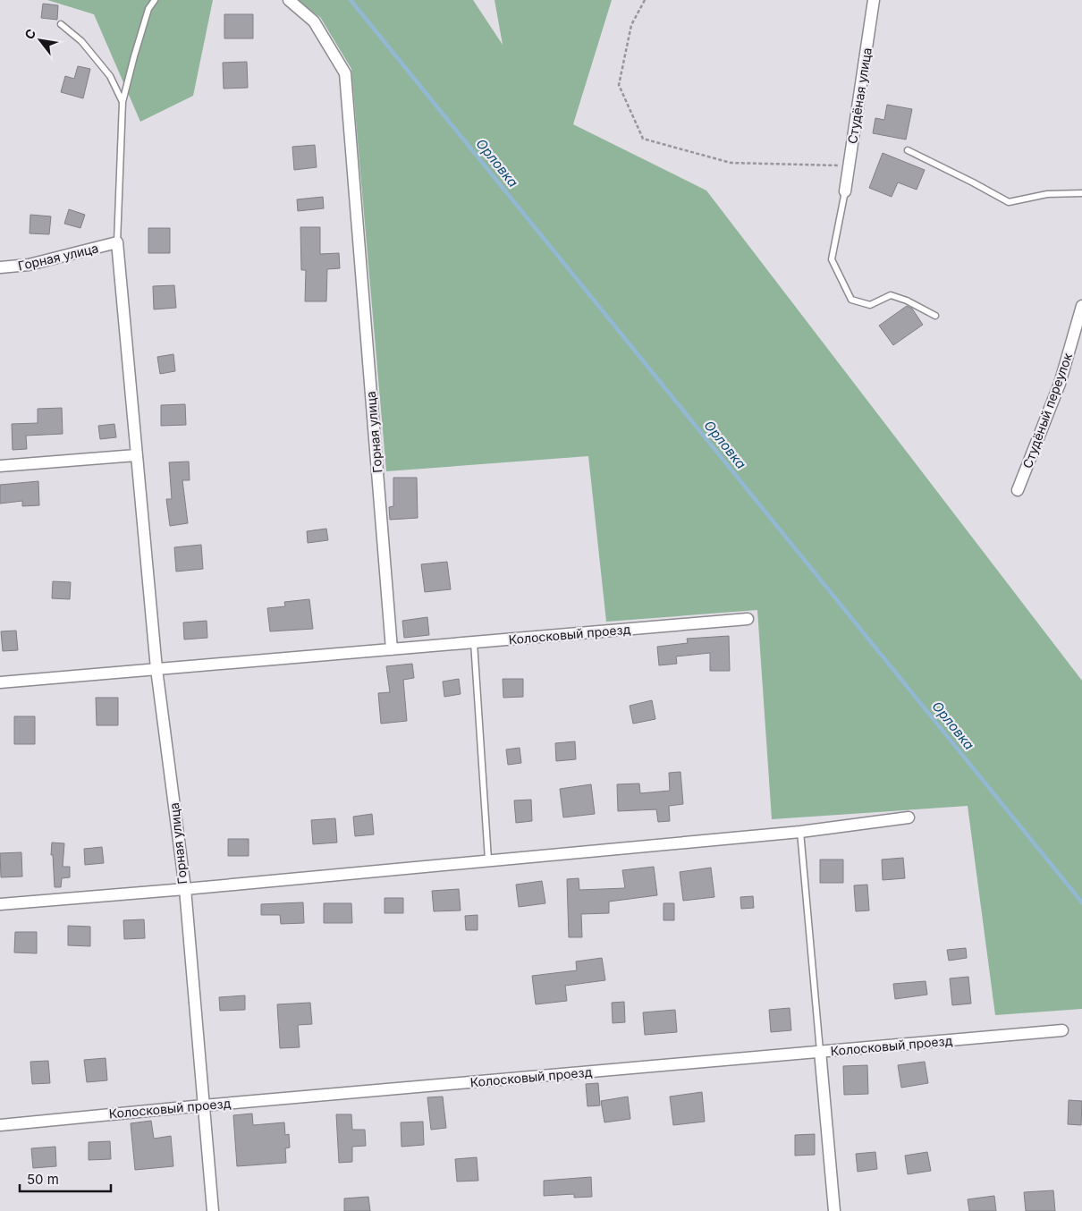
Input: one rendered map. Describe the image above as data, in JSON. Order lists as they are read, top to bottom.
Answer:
{
  "streets": {
    "street": [
      "Студёная улица",
      "Горная улица",
      "Студёный переулок",
      "Колосковый проезд"
    ]
  },
  "crossings": [
    ["Горная улица", "Колосковый проезд"]
  ],
  "water": ["Орловка"],
  "scale_bar": "50 m",
  "north": "top left"
}
